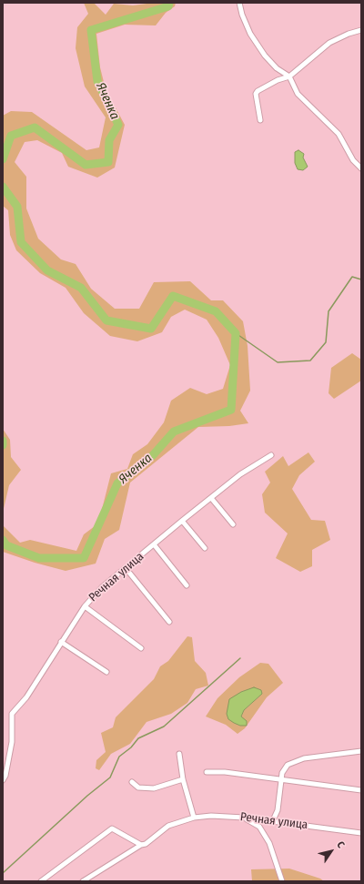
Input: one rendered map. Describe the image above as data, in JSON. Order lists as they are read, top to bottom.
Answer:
{
  "streets": {
    "street": ["Речная улица"]
  },
  "water": ["Яченка"],
  "north": "top right"
}
